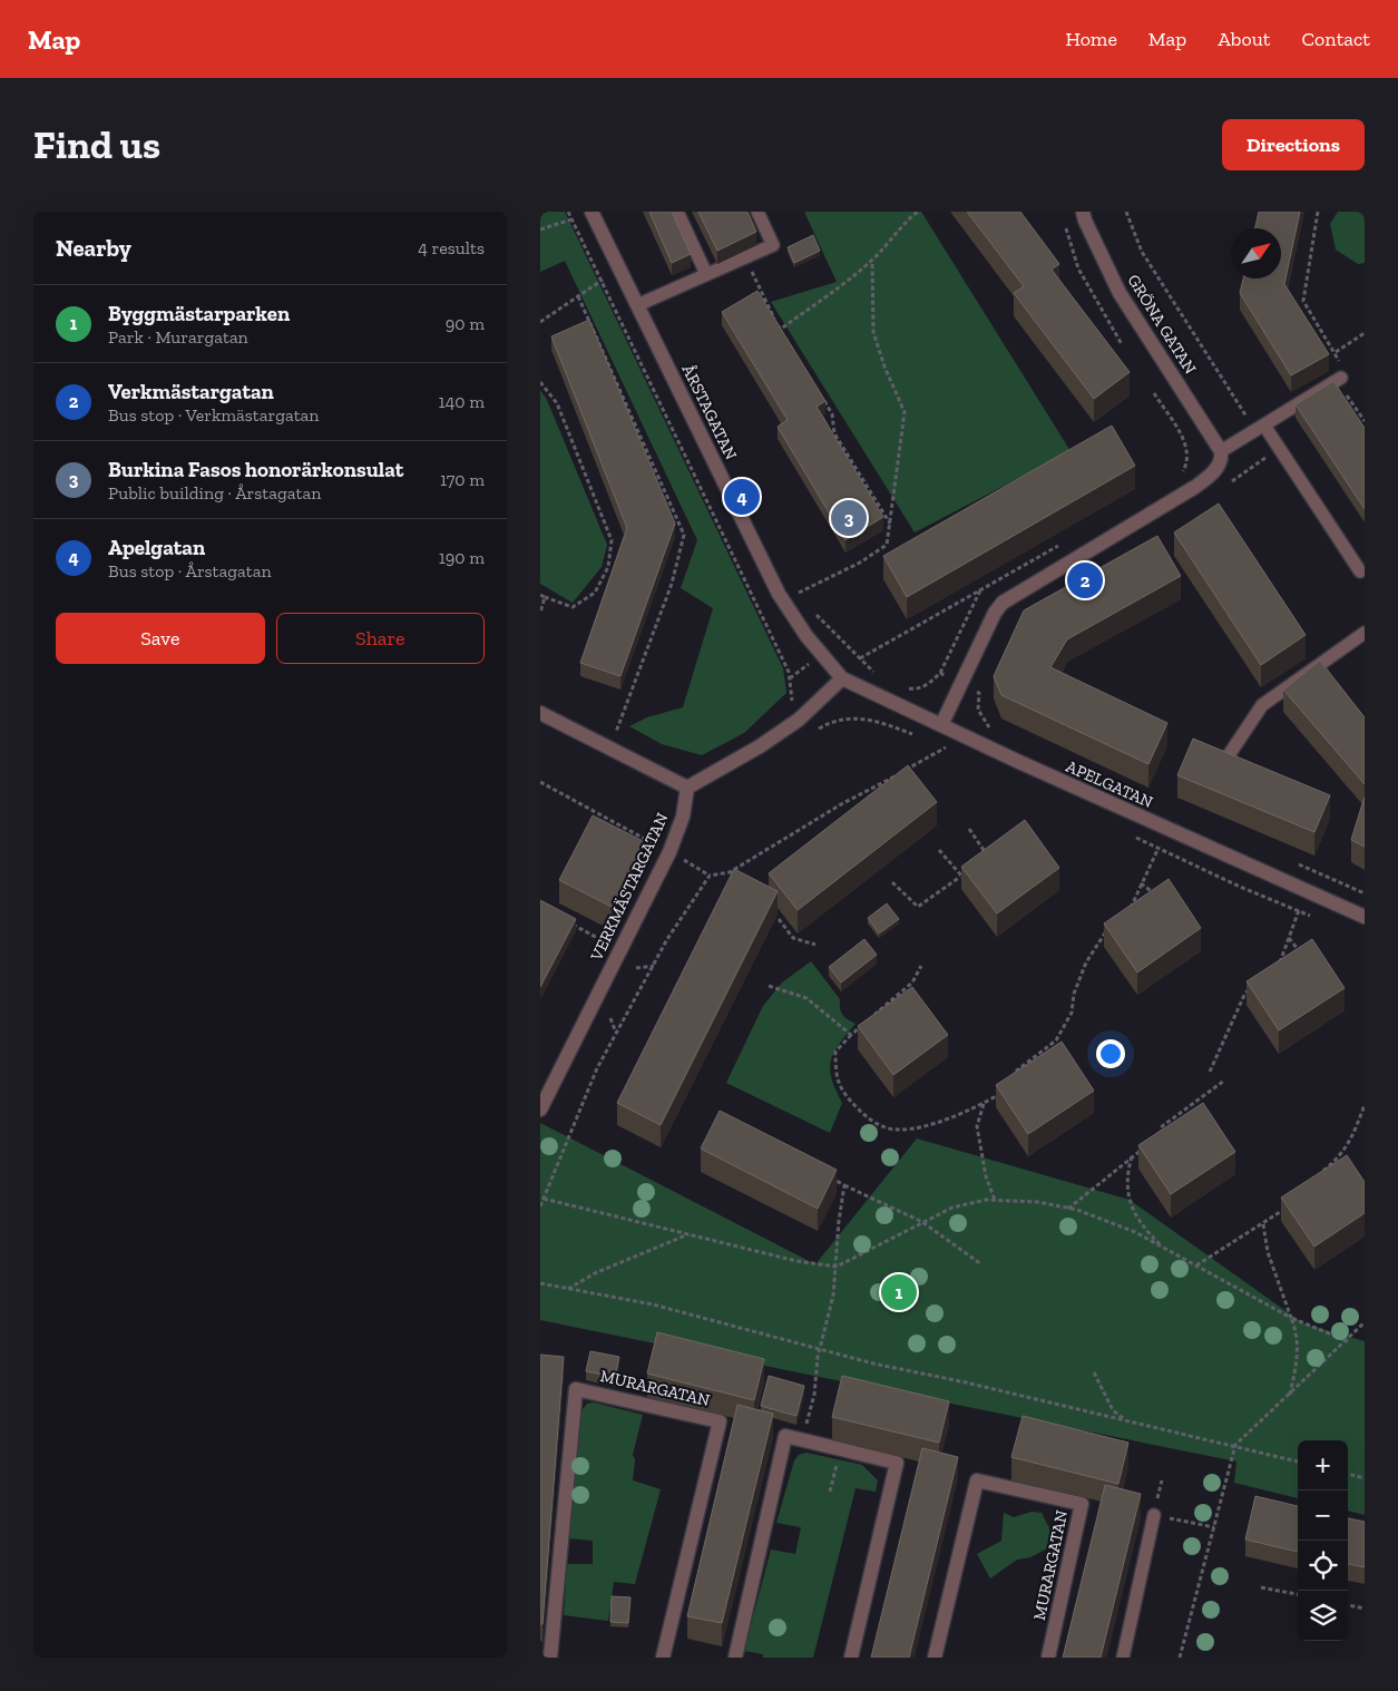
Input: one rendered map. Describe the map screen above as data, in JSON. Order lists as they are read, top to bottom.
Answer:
{
  "streets": {
    "street": [
      "GRÖNA GATAN",
      "ÅRSTAGATAN",
      "APELGATAN",
      "VERKMÄSTARGATAN",
      "MURARGATAN"
    ]
  },
  "crossings": [
    ["ÅRSTAGATAN", "APELGATAN"]
  ],
  "north": "top right",
  "page": {
    "header": "Map",
    "nav": [
      "Home",
      "Map",
      "About",
      "Contact"
    ],
    "buttons": [
      "Directions",
      ["Save", "Share"]
    ],
    "title": "Find us",
    "heading": ["Nearby", "4 results"],
    "list": [
      {
        "mark": "1",
        "name": "Byggmästarparken",
        "note": "Park · Murargatan",
        "value": "90 m"
      },
      {
        "mark": "2",
        "name": "Verkmästargatan",
        "note": "Bus stop · Verkmästargatan",
        "value": "140 m"
      },
      {
        "mark": "3",
        "name": "Burkina Fasos honorärkonsulat",
        "note": "Public building · Årstagatan",
        "value": "170 m"
      },
      {
        "mark": "4",
        "name": "Apelgatan",
        "note": "Bus stop · Årstagatan",
        "value": "190 m"
      }
    ],
    "pins": [
      "4",
      "3",
      "2",
      "1"
    ],
    "map_buttons": ["+", "−"]
  }
}
